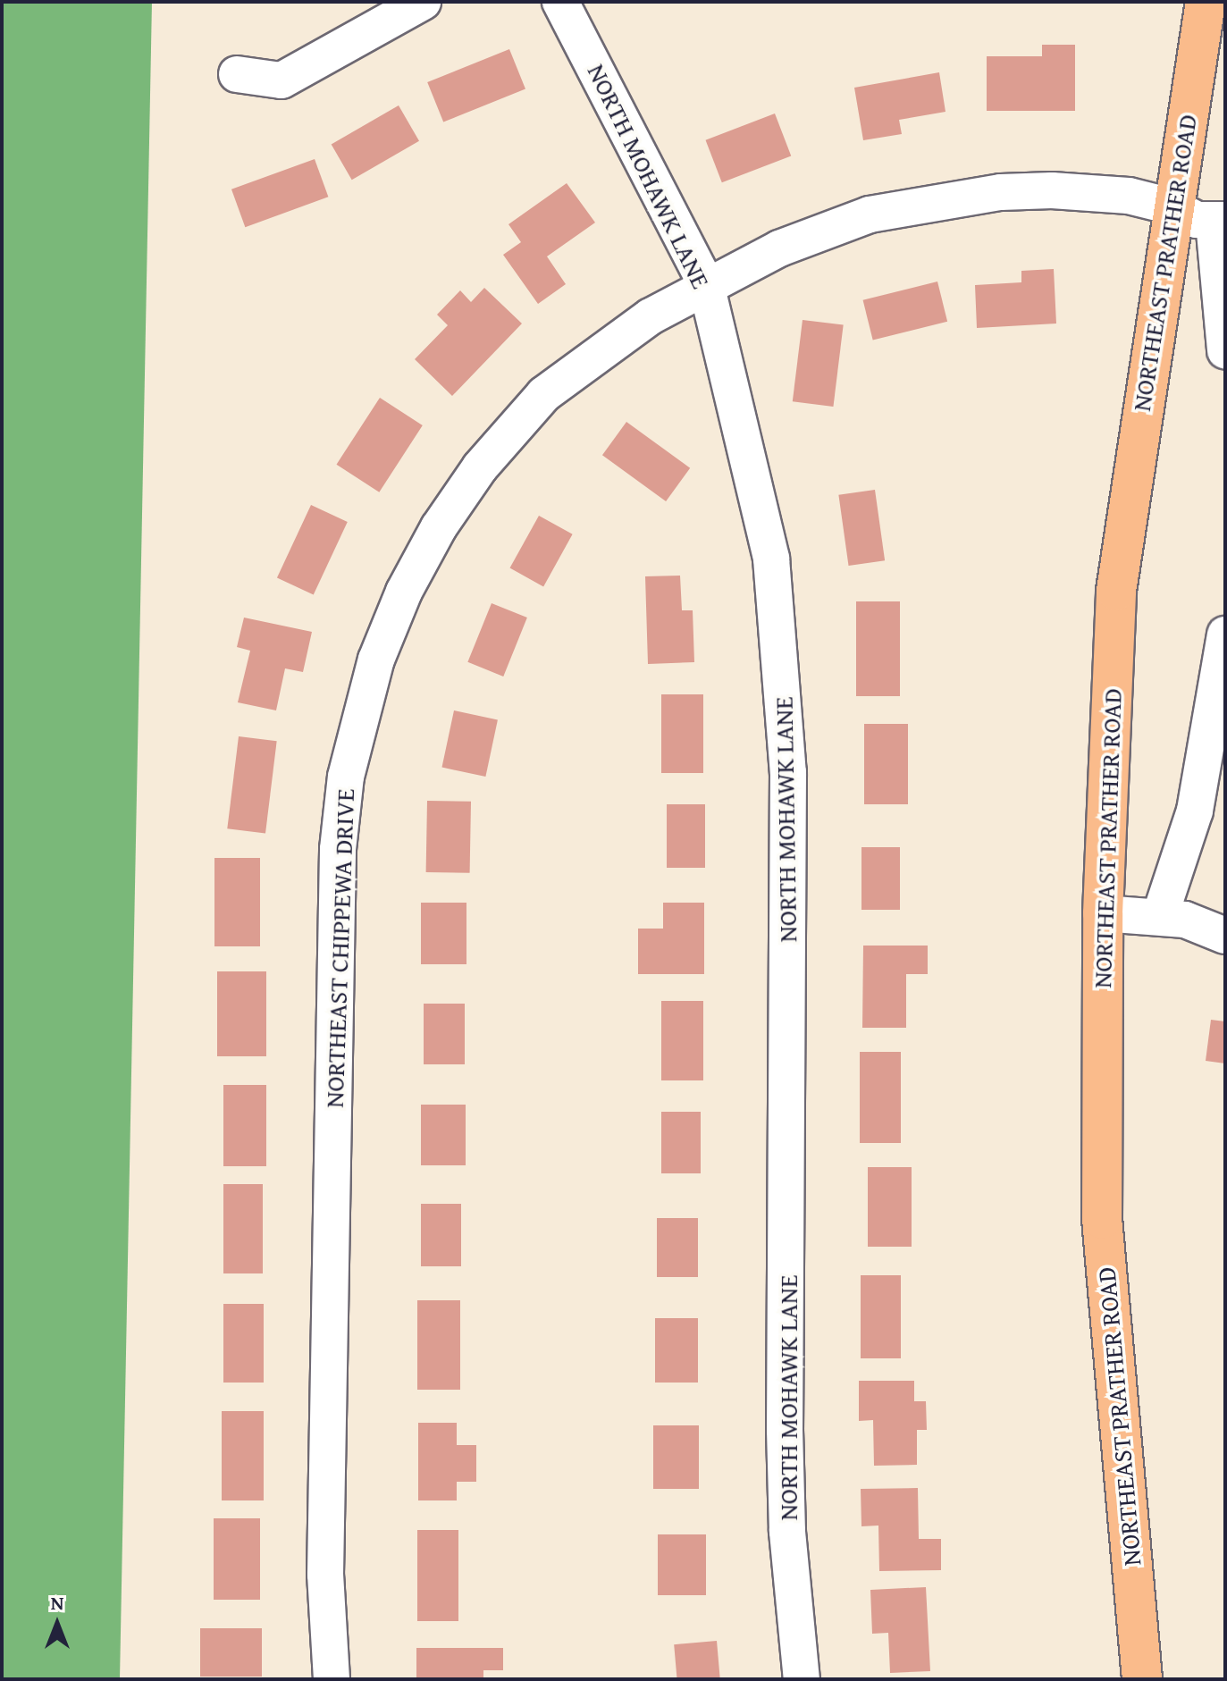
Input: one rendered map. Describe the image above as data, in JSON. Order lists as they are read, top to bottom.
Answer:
{
  "streets": {
    "main road": ["NORTHEAST PRATHER ROAD"],
    "street": ["NORTH MOHAWK LANE", "NORTHEAST CHIPPEWA DRIVE"]
  },
  "crossings": [
    ["NORTH MOHAWK LANE", "NORTHEAST CHIPPEWA DRIVE"],
    ["NORTHEAST PRATHER ROAD", "NORTHEAST CHIPPEWA DRIVE"]
  ],
  "north": "top"
}
